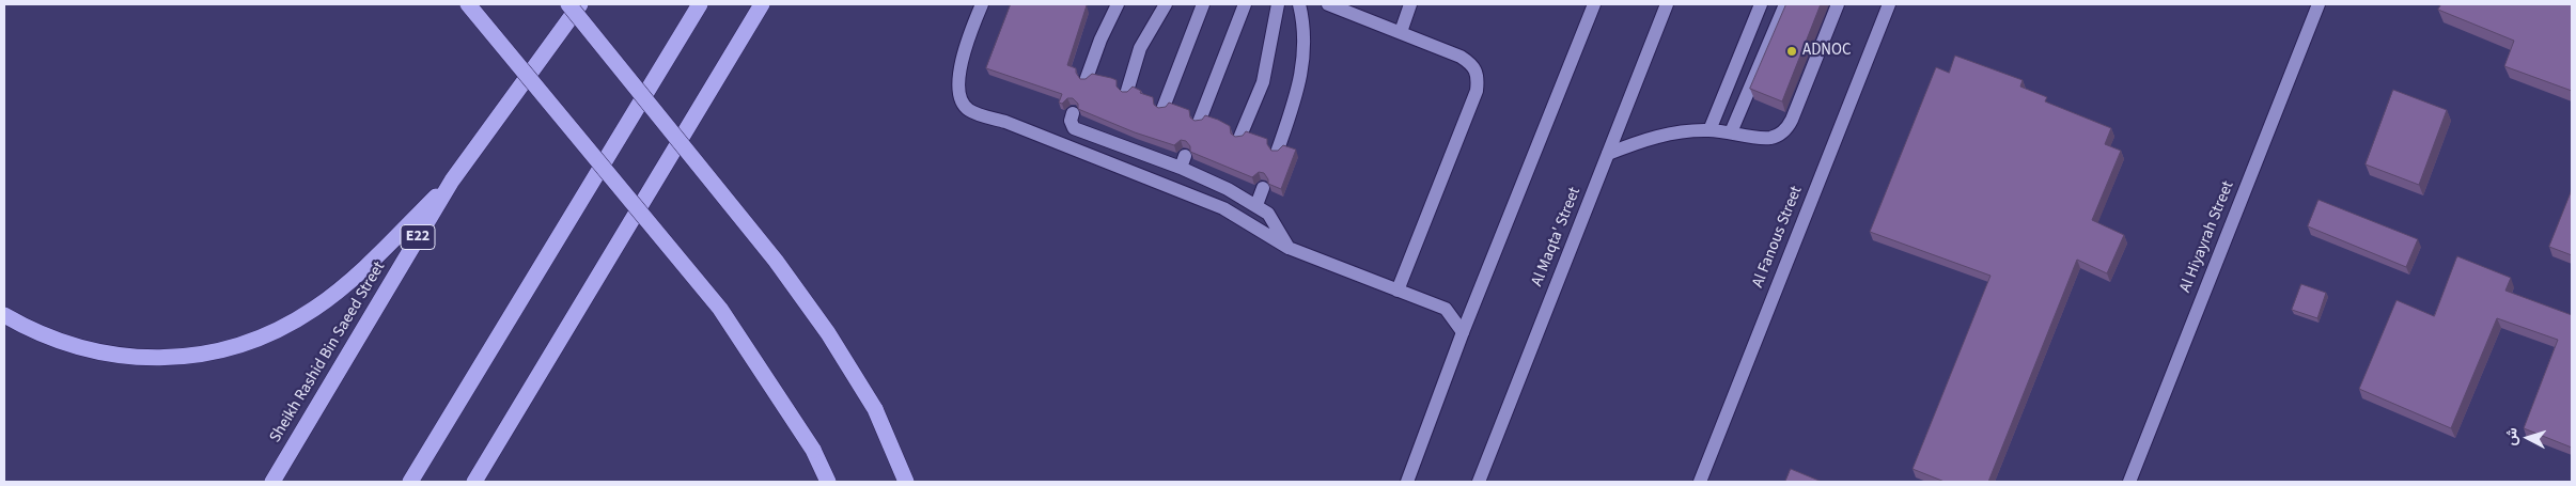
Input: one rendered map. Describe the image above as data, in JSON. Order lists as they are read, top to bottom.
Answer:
{
  "streets": {
    "highway": ["E22", "Sheikh Rashid Bin Saeed Street"],
    "street": ["Al Maqta' Street", "Al Fanous Street", "Al Hiyayrah Street"]
  },
  "places": ["ADNOC"],
  "north": "left"
}
